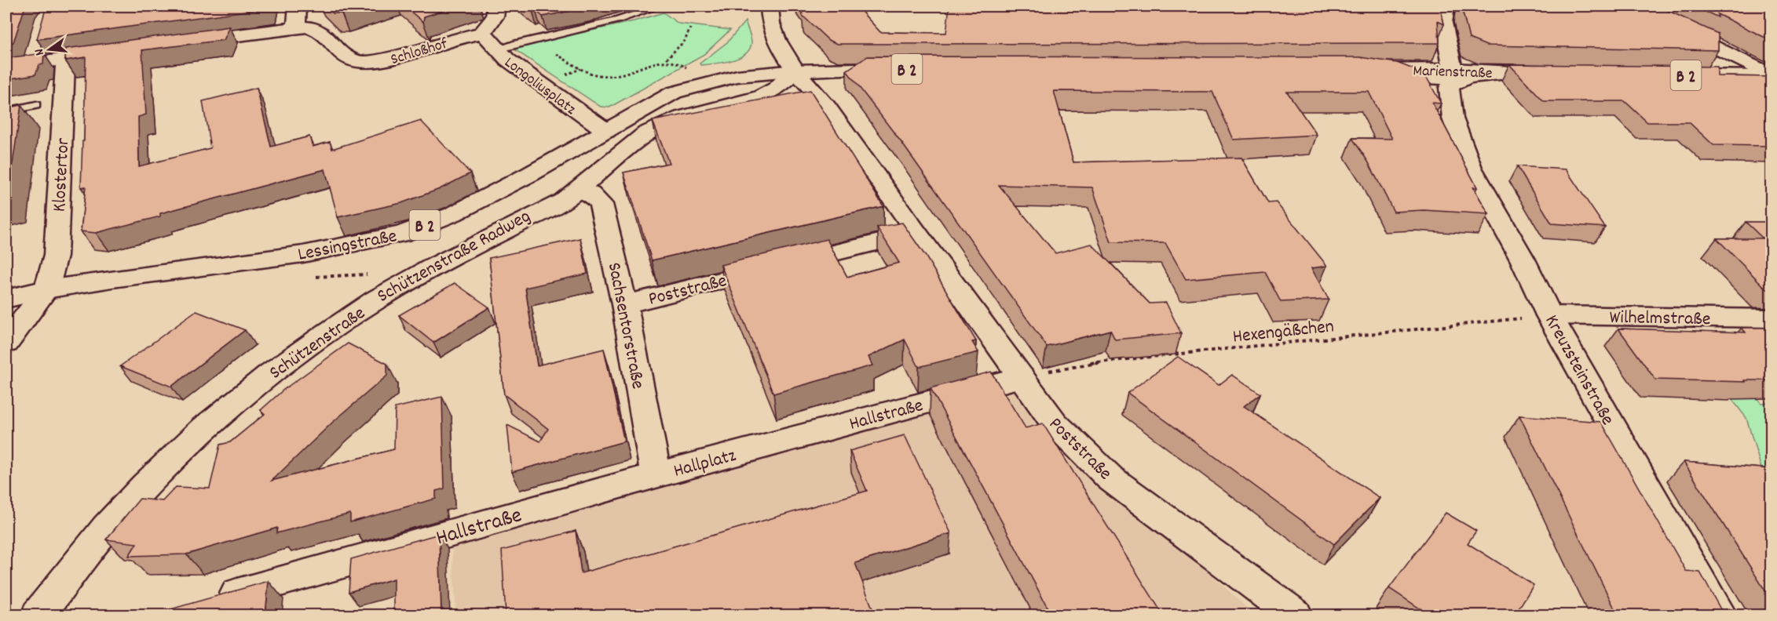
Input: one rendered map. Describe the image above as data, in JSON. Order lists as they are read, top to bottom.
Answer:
{
  "streets": {
    "street": [
      "Schloßhof",
      "B 2",
      "Marienstraße",
      "Longoliusplatz",
      "Klostertor",
      "Lessingstraße",
      "Poststraße",
      "Wilhelmstraße",
      "Sachsentorstraße",
      "Schützenstraße",
      "Kreuzsteinstraße",
      "Hallstraße",
      "Hallplatz"
    ],
    "path": ["Hexengäßchen"]
  },
  "crossings": [
    ["Schloßhof", "Longoliusplatz"],
    ["B 2", "Lessingstraße"],
    ["B 2", "Poststraße"],
    ["B 2", "Schützenstraße"],
    ["Marienstraße", "Kreuzsteinstraße"],
    ["Longoliusplatz", "Lessingstraße"],
    ["Klostertor", "Lessingstraße"],
    ["Lessingstraße", "Poststraße"],
    ["Lessingstraße", "Schützenstraße"],
    ["Poststraße", "Sachsentorstraße"],
    ["Poststraße", "Hexengäßchen"],
    ["Poststraße", "Schützenstraße"],
    ["Poststraße", "Hallstraße"],
    ["Wilhelmstraße", "Hexengäßchen"],
    ["Wilhelmstraße", "Kreuzsteinstraße"],
    ["Sachsentorstraße", "Schützenstraße"],
    ["Sachsentorstraße", "Hallplatz"],
    ["Hexengäßchen", "Kreuzsteinstraße"],
    ["Hexengäßchen", "Hallstraße"],
    ["Hallstraße", "Hallplatz"]
  ],
  "north": "left"
}
